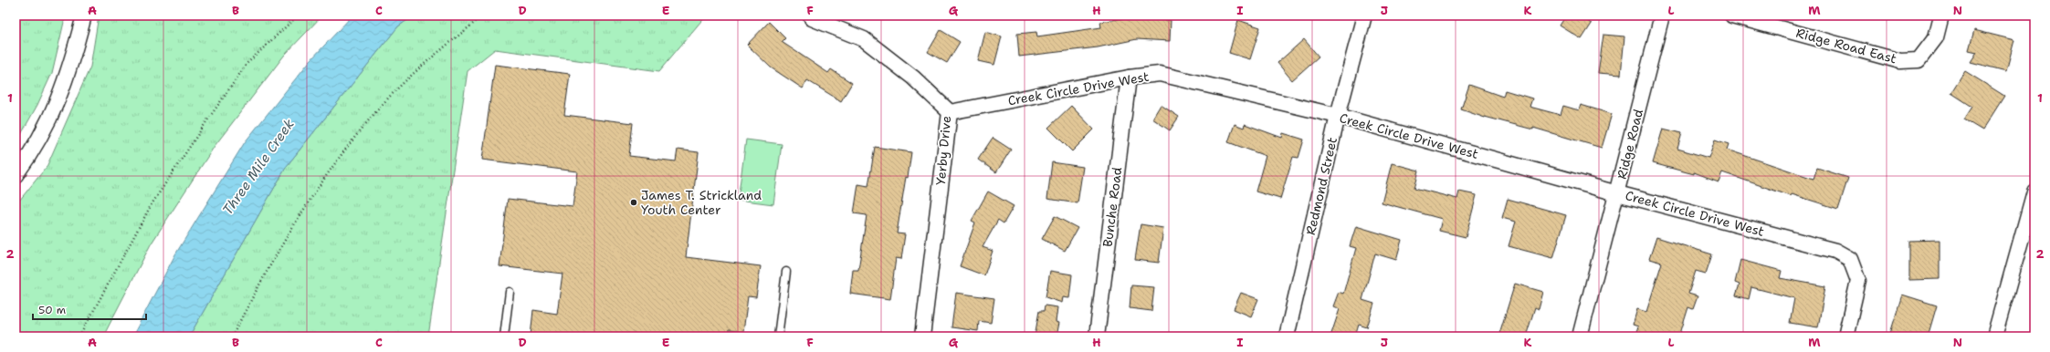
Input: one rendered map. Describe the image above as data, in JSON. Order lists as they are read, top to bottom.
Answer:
{
  "streets": {
    "street": [
      "Ridge Road East",
      "Creek Circle Drive West",
      "Ridge Road",
      "Yerby Drive",
      "Redmond Street",
      "Bunche Road"
    ]
  },
  "crossings": [
    ["Creek Circle Drive West", "Ridge Road"],
    ["Creek Circle Drive West", "Yerby Drive"],
    ["Creek Circle Drive West", "Redmond Street"],
    ["Creek Circle Drive West", "Bunche Road"]
  ],
  "water": ["Three Mile Creek"],
  "places": ["James T. Strickland Youth Center"],
  "scale_bar": "50 m",
  "grid": {
    "columns": [
      "A",
      "B",
      "C",
      "D",
      "E",
      "F",
      "G",
      "H",
      "I",
      "J",
      "K",
      "L",
      "M",
      "N"
    ],
    "rows": ["1", "2"]
  }
}
